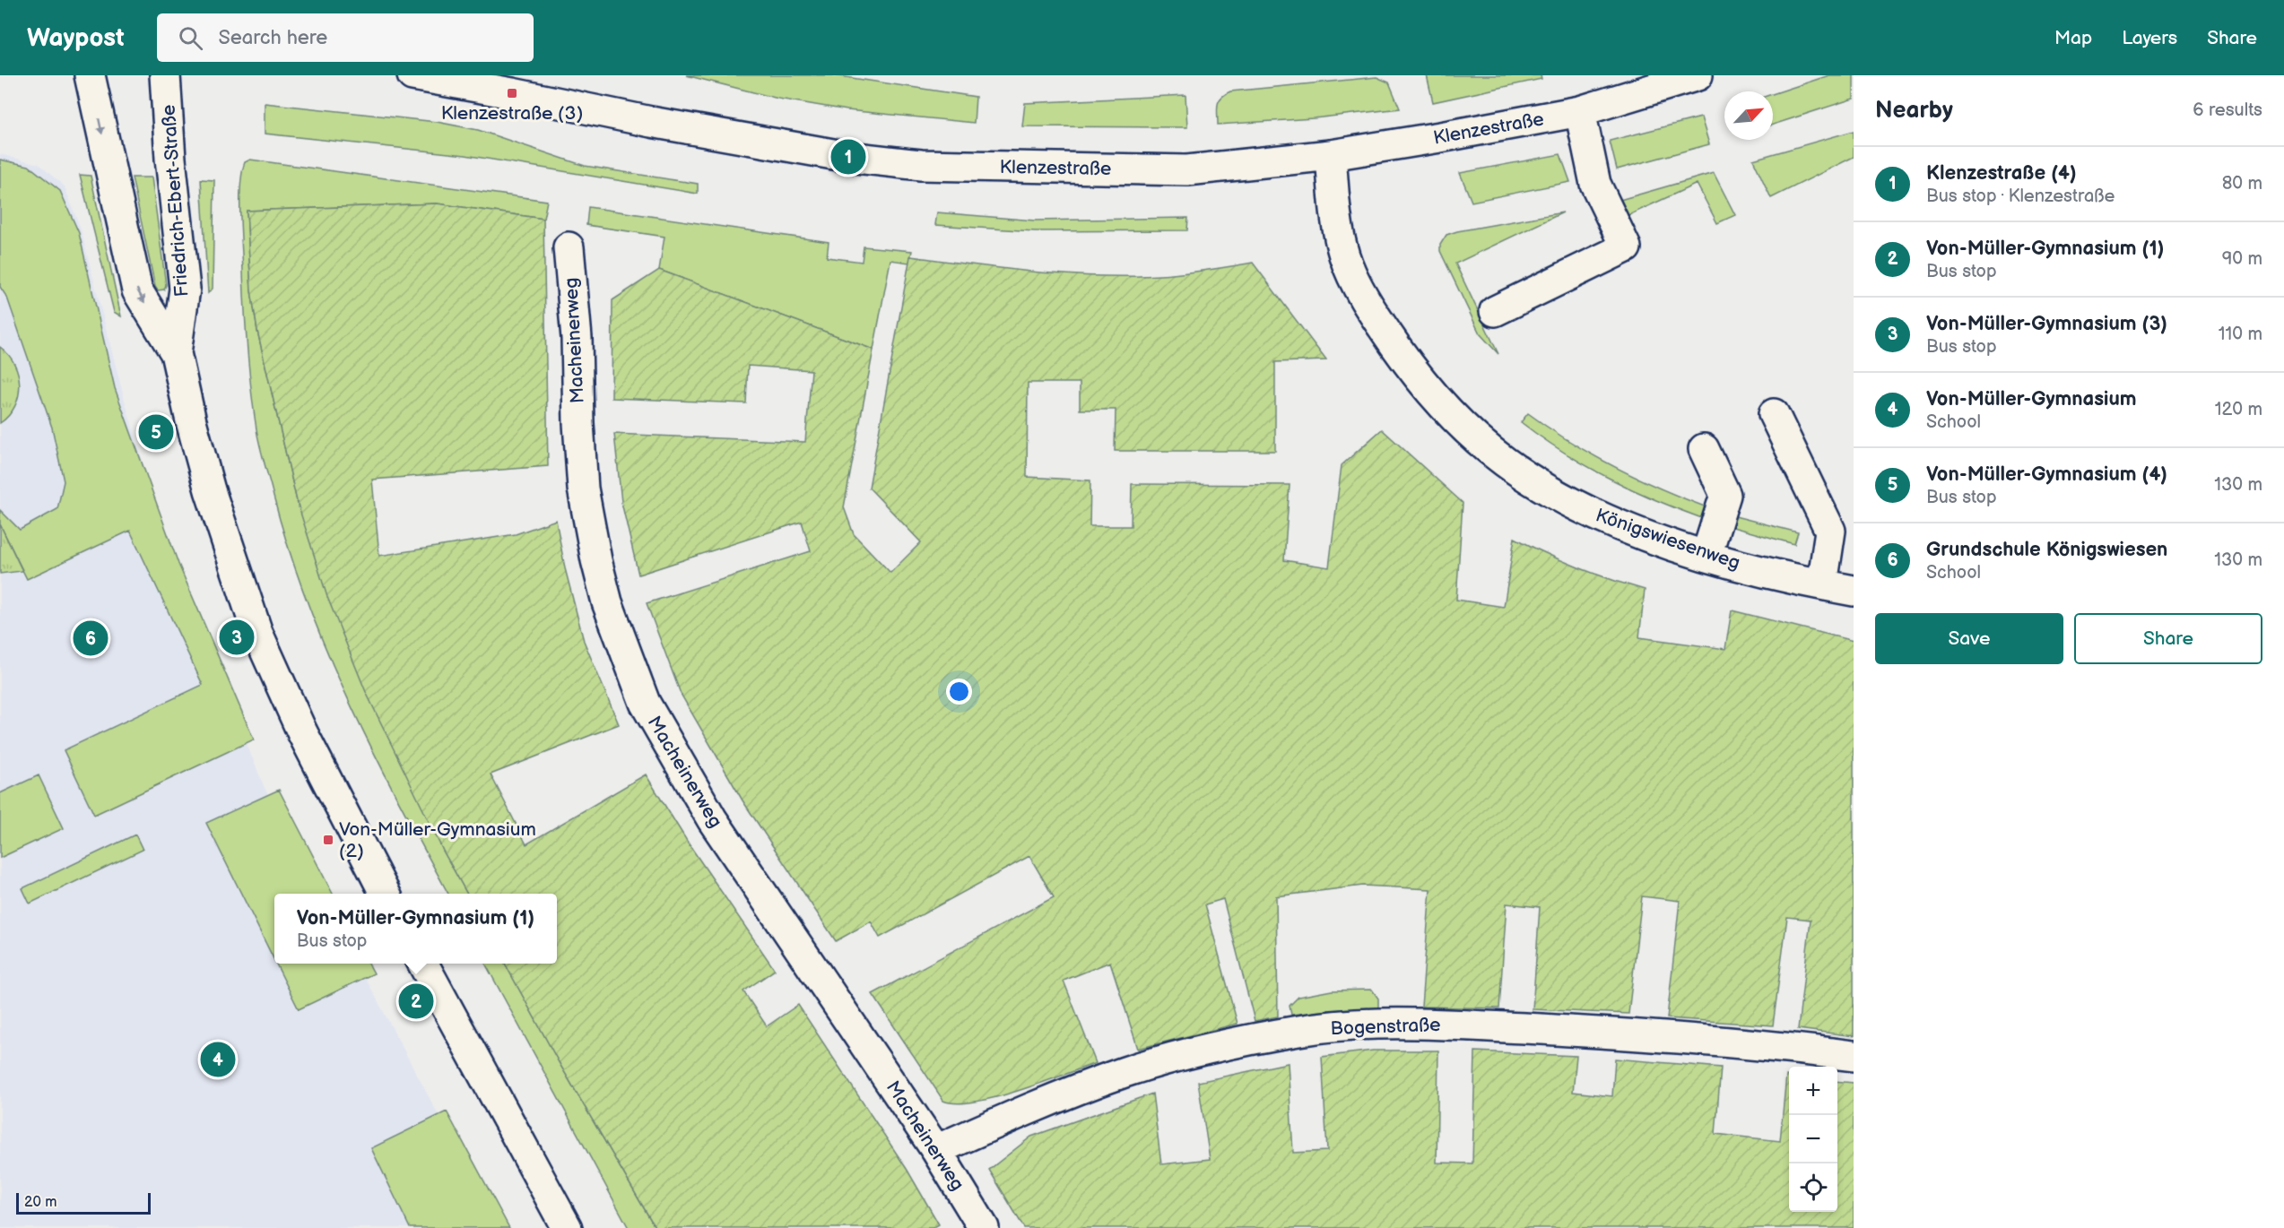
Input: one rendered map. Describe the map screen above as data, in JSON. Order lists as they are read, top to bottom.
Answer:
{
  "streets": {
    "street": [
      "Klenzestraße",
      "Friedrich-Ebert-Straße",
      "Macheinerweg",
      "Königswiesenweg",
      "Bogenstraße"
    ]
  },
  "crossings": [
    ["Klenzestraße", "Königswiesenweg"],
    ["Macheinerweg", "Bogenstraße"]
  ],
  "places": {
    "transit": ["Klenzestraße (3)", "Von-Müller-Gymnasium (2)"]
  },
  "scale_bar": "20 m",
  "north": "top right",
  "page": {
    "header": "Waypost",
    "search": "Search here",
    "nav": ["Map", "Layers", "Share"],
    "heading": ["Nearby", "6 results"],
    "pins": [
      "1",
      "5",
      "3",
      "6",
      "2",
      "4"
    ],
    "list": [
      {
        "mark": "1",
        "name": "Klenzestraße (4)",
        "note": "Bus stop · Klenzestraße",
        "value": "80 m"
      },
      {
        "mark": "2",
        "name": "Von-Müller-Gymnasium (1)",
        "note": "Bus stop",
        "value": "90 m"
      },
      {
        "mark": "3",
        "name": "Von-Müller-Gymnasium (3)",
        "note": "Bus stop",
        "value": "110 m"
      },
      {
        "mark": "4",
        "name": "Von-Müller-Gymnasium",
        "note": "School",
        "value": "120 m"
      },
      {
        "mark": "5",
        "name": "Von-Müller-Gymnasium (4)",
        "note": "Bus stop",
        "value": "130 m"
      },
      {
        "mark": "6",
        "name": "Grundschule Königswiesen",
        "note": "School",
        "value": "130 m"
      }
    ],
    "buttons": ["Save", "Share"],
    "popup": ["Von-Müller-Gymnasium (1)", "Bus stop"],
    "map_buttons": ["+", "−"],
    "scale": "20 m"
  }
}
